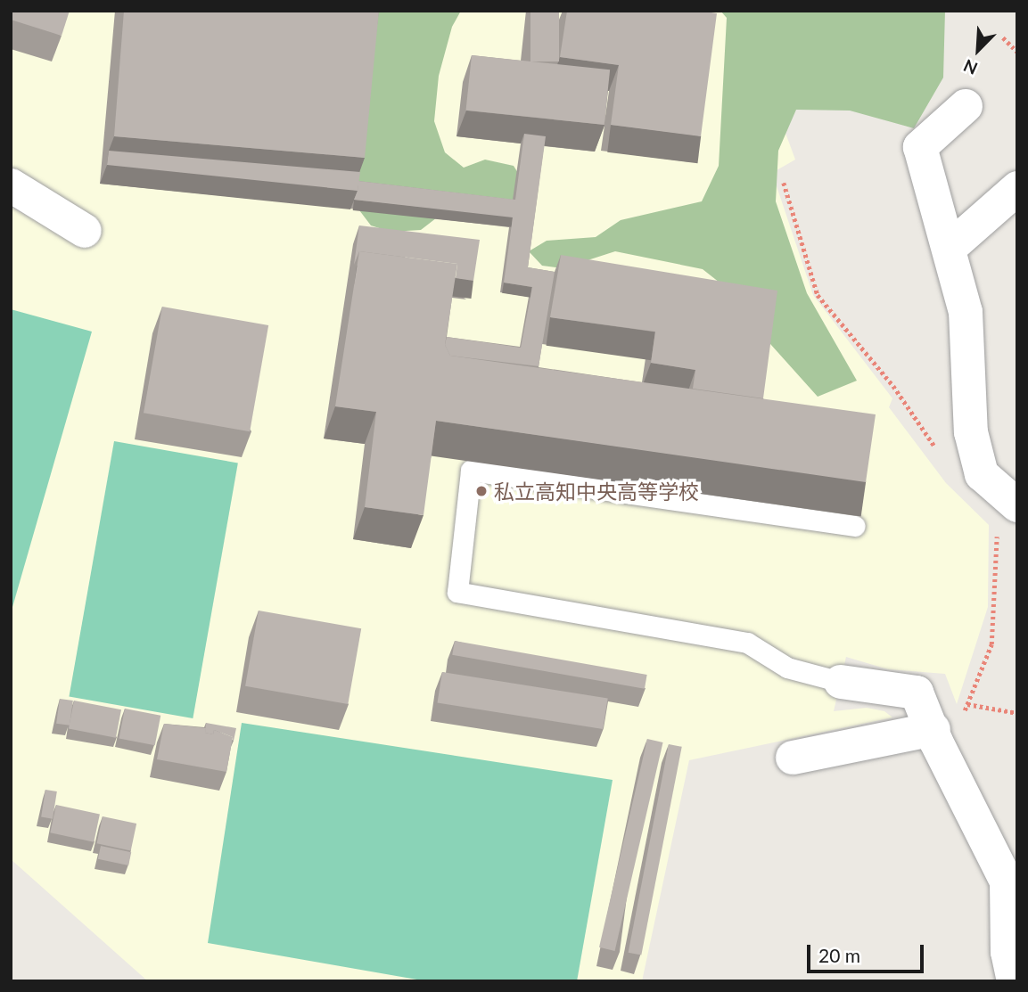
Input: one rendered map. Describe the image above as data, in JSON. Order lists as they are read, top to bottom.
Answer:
{
  "places": ["私立高知中央高等学校"],
  "scale_bar": "20 m",
  "north": "bottom left"
}
